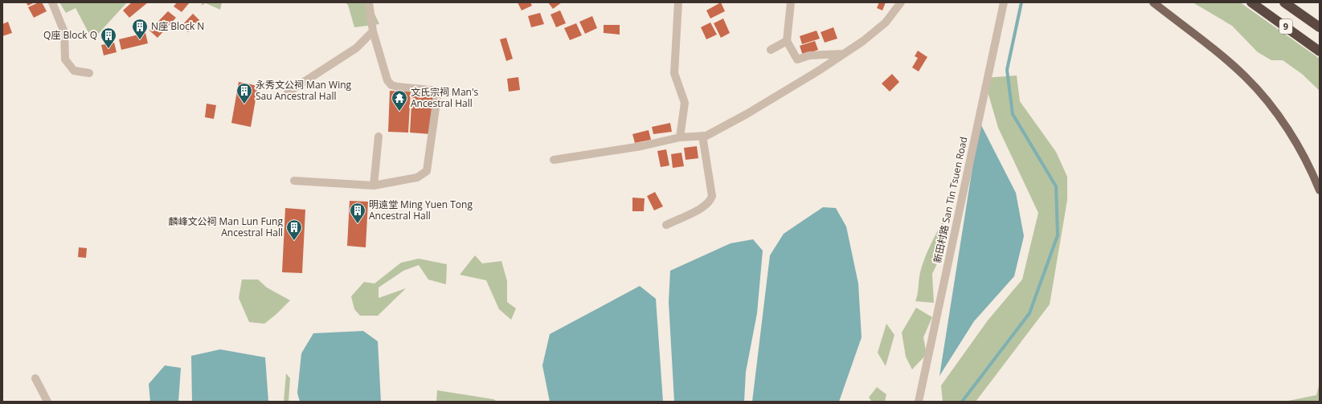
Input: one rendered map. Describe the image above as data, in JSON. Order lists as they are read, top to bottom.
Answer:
{
  "streets": {
    "highway": ["9"],
    "street": ["新田村路 San Tin Tsuen Road"]
  },
  "places": {
    "building": [
      "N座 Block N",
      "Q座 Block Q",
      "永秀文公祠 Man Wing Sau Ancestral Hall",
      "明遠堂 Ming Yuen Tong Ancestral Hall",
      "麟峰文公祠 Man Lun Fung Ancestral Hall"
    ],
    "temple": ["文氏宗祠 Man's Ancestral Hall"]
  }
}
